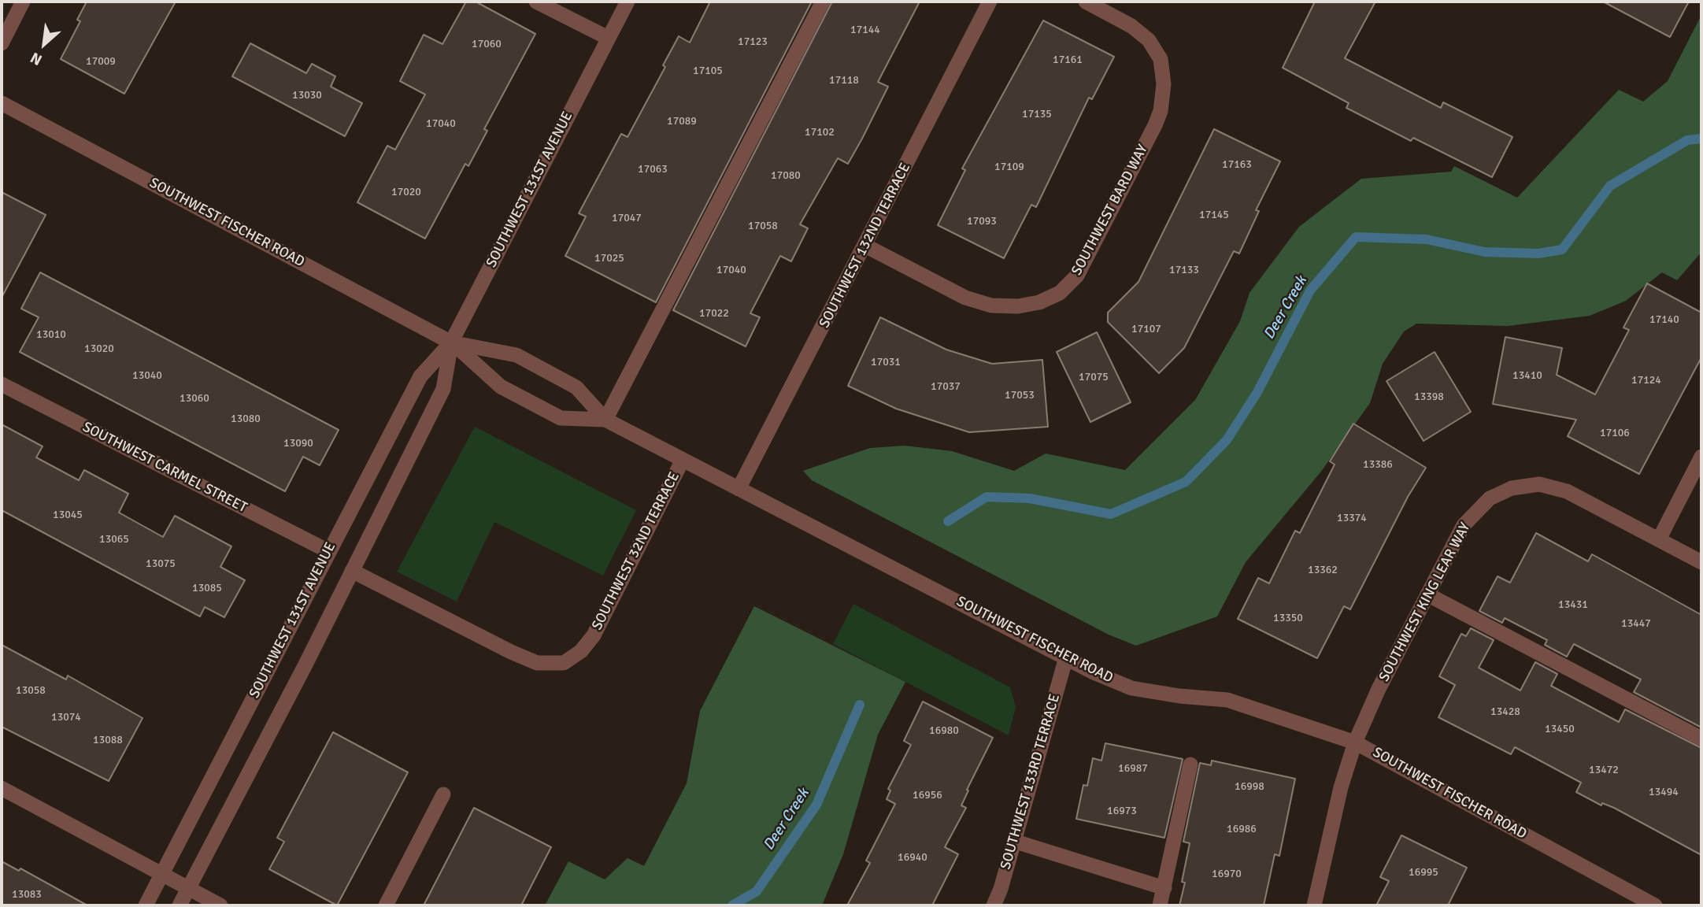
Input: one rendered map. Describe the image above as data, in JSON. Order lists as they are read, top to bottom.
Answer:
{
  "streets": {
    "street": [
      "SOUTHWEST 131ST AVENUE",
      "SOUTHWEST BARD WAY",
      "SOUTHWEST FISCHER ROAD",
      "SOUTHWEST 132ND TERRACE",
      "SOUTHWEST CARMEL STREET",
      "SOUTHWEST 32ND TERRACE",
      "SOUTHWEST KING LEAR WAY",
      "SOUTHWEST 133RD TERRACE"
    ]
  },
  "crossings": [
    ["SOUTHWEST 131ST AVENUE", "SOUTHWEST FISCHER ROAD"],
    ["SOUTHWEST 131ST AVENUE", "SOUTHWEST CARMEL STREET"],
    ["SOUTHWEST 131ST AVENUE", "SOUTHWEST 32ND TERRACE"],
    ["SOUTHWEST BARD WAY", "SOUTHWEST 132ND TERRACE"],
    ["SOUTHWEST FISCHER ROAD", "SOUTHWEST 132ND TERRACE"],
    ["SOUTHWEST FISCHER ROAD", "SOUTHWEST 32ND TERRACE"],
    ["SOUTHWEST FISCHER ROAD", "SOUTHWEST KING LEAR WAY"],
    ["SOUTHWEST FISCHER ROAD", "SOUTHWEST 133RD TERRACE"]
  ],
  "water": ["Deer Creek"],
  "house_numbers": [
    "17144",
    "17123",
    "17060",
    "17161",
    "17009",
    "17105",
    "17118",
    "13030",
    "17135",
    "17089",
    "17040",
    "17102",
    "17163",
    "17109",
    "17063",
    "17080",
    "17020",
    "17145",
    "17047",
    "17093",
    "17058",
    "17025",
    "17040",
    "17133",
    "17022",
    "17140",
    "17107",
    "13010",
    "13020",
    "17031",
    "13040",
    "13410",
    "17075",
    "17124",
    "17037",
    "17053",
    "13398",
    "13060",
    "13080",
    "17106",
    "13090",
    "13386",
    "13045",
    "13374",
    "13065",
    "13075",
    "13362",
    "13085",
    "13431",
    "13350",
    "13447",
    "13058",
    "13428",
    "13074",
    "13450",
    "16980",
    "13088",
    "16987",
    "13472",
    "16998",
    "13494",
    "16956",
    "16973",
    "16986",
    "16940",
    "16995",
    "16970",
    "13083"
  ],
  "north": "bottom left"
}
